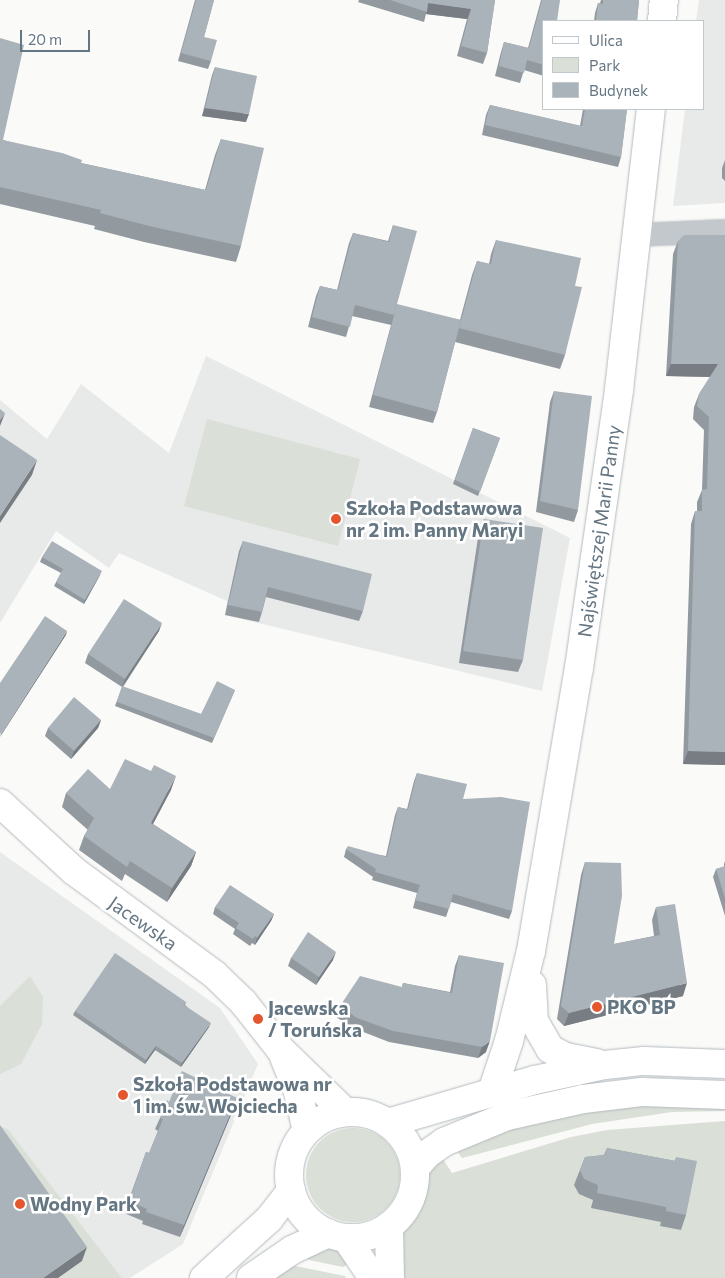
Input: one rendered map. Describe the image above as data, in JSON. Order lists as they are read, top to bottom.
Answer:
{
  "streets": {
    "main road": ["Najświętszej Marii Panny", "Jacewska"]
  },
  "places": [
    "Szkoła Podstawowa nr 2 im. Panny Maryi",
    "PKO BP",
    "Jacewska / Toruńska",
    "Szkoła Podstawowa nr 1 im. św. Wojciecha",
    "Wodny Park"
  ],
  "legend": ["Ulica", "Park", "Budynek"],
  "scale_bar": "20 m"
}
